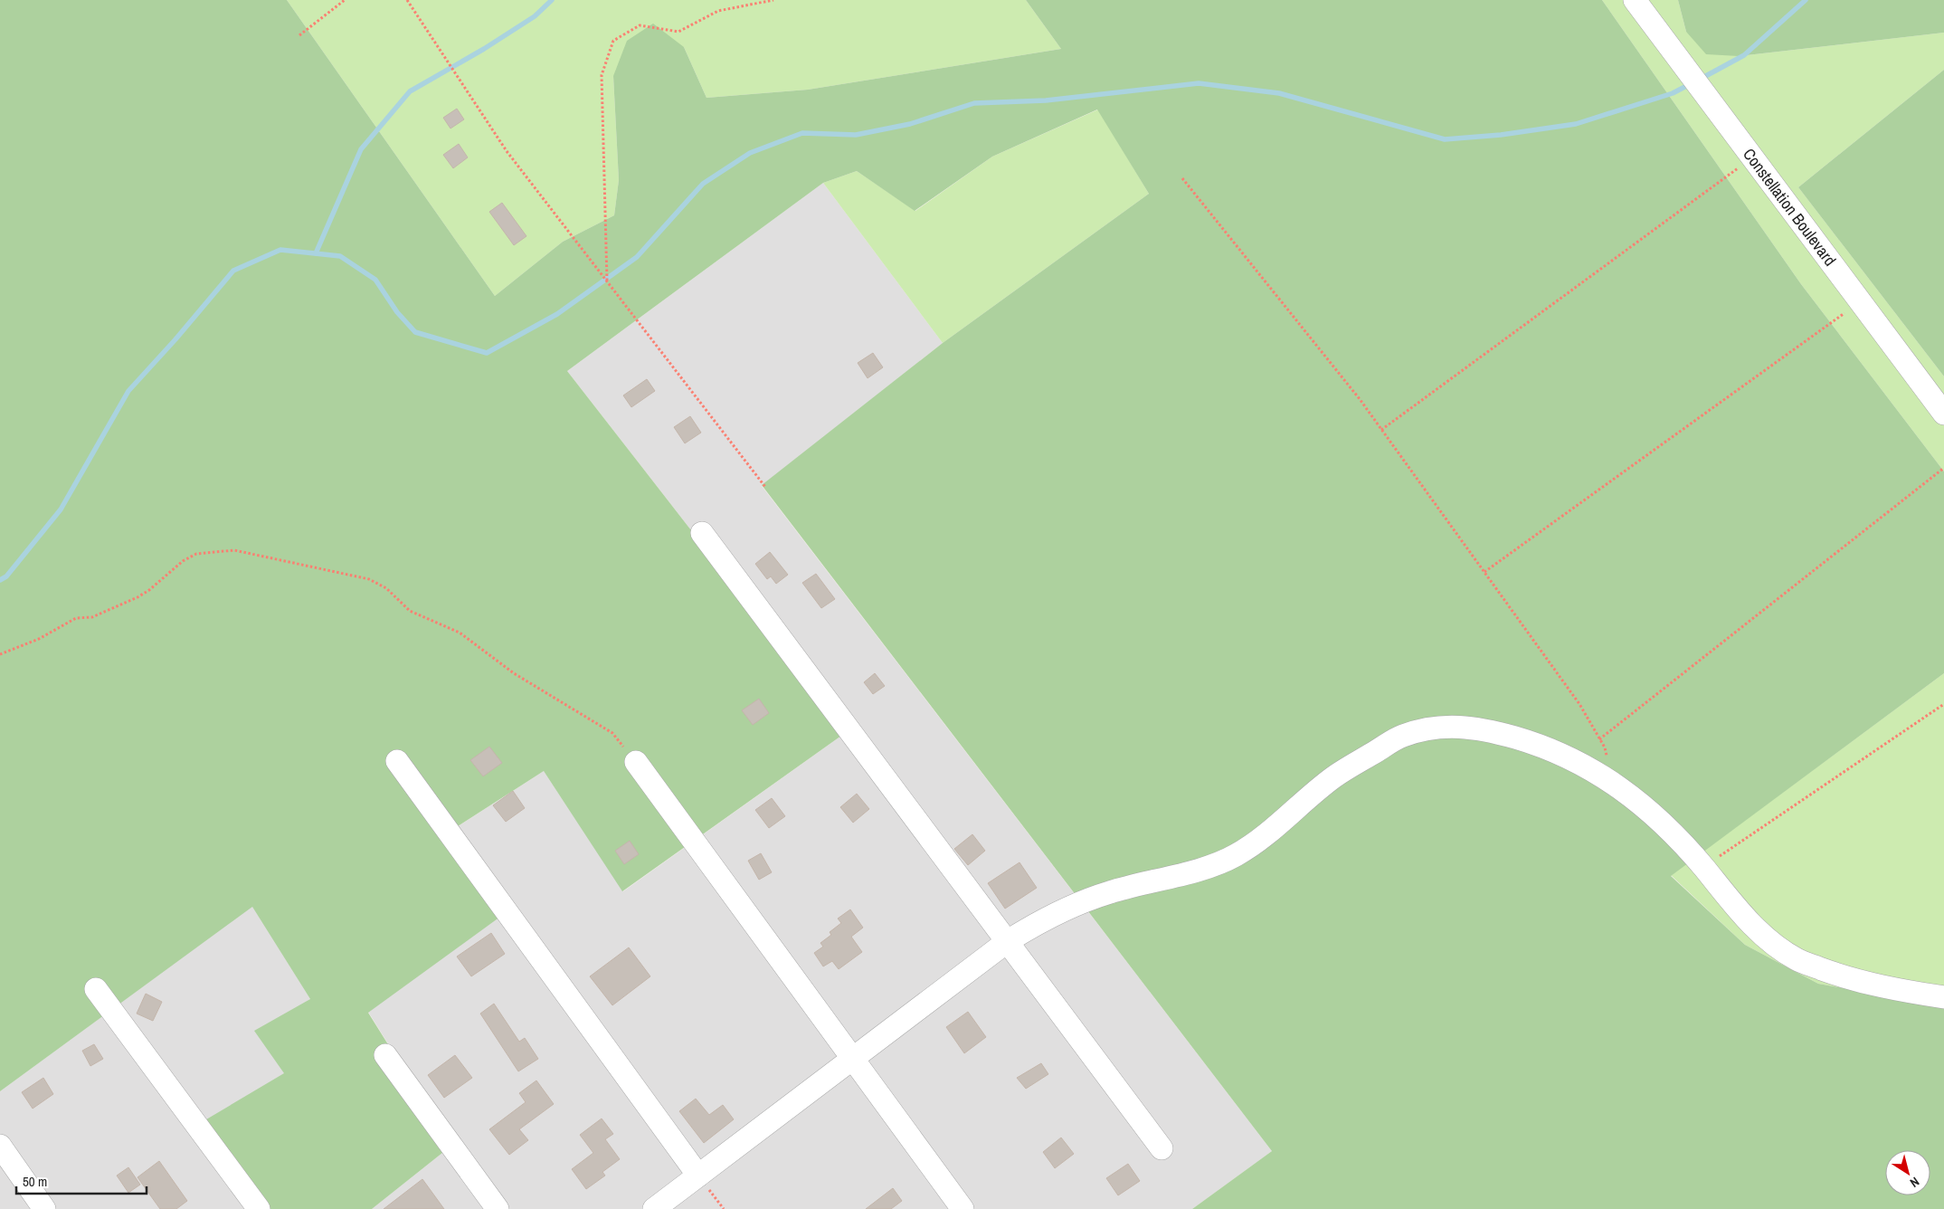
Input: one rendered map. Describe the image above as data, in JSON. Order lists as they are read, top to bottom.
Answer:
{
  "streets": {
    "street": ["Constellation Boulevard"]
  },
  "scale_bar": "50 m",
  "north": "bottom right"
}
